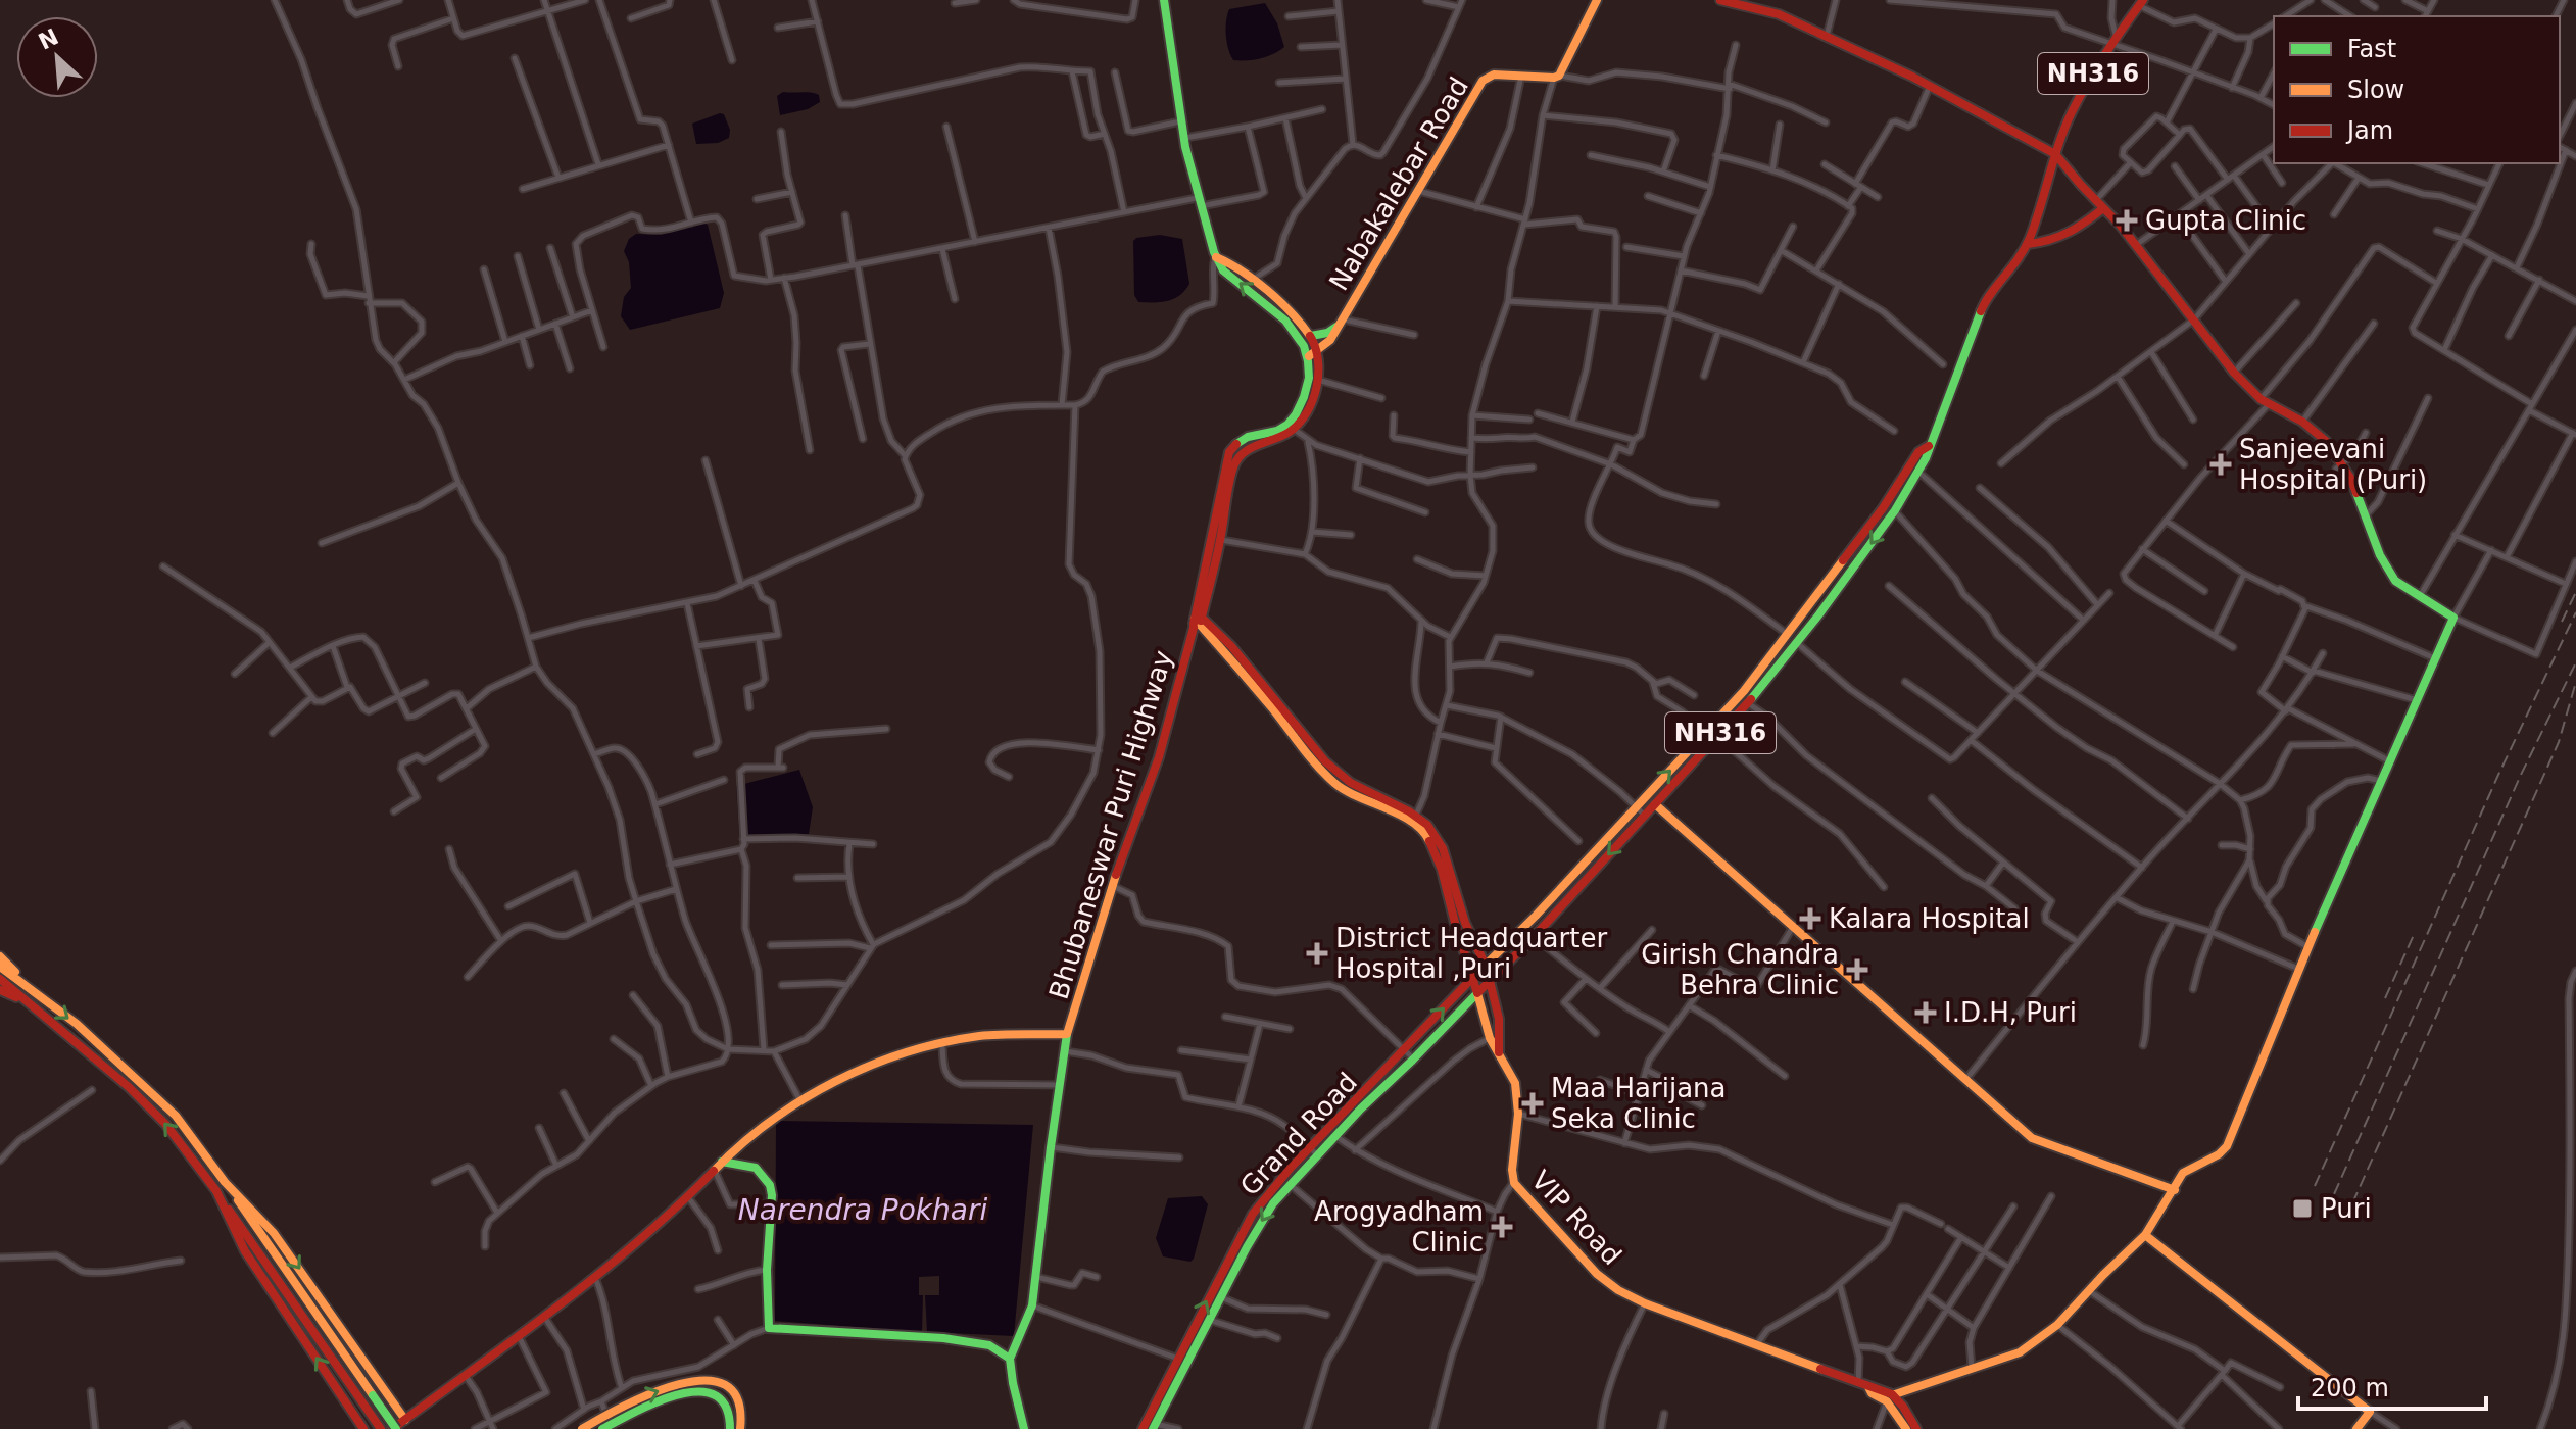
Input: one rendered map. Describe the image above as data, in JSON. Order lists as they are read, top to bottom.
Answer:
{
  "streets": {
    "main road": [
      "NH316",
      "Nabakalebar Road",
      "Bhubaneswar Puri Highway",
      "Grand Road",
      "VIP Road"
    ]
  },
  "crossings": [
    ["NH316", "Grand Road"],
    ["NH316", "VIP Road"],
    ["Grand Road", "VIP Road"]
  ],
  "water": ["Narendra Pokhari"],
  "places": {
    "health": [
      "Gupta Clinic",
      "Sanjeevani Hospital (Puri)",
      "Kalara Hospital",
      "District Headquarter Hospital ,Puri",
      "Girish Chandra Behra Clinic",
      "I.D.H, Puri",
      "Maa Harijana Seka Clinic",
      "Arogyadham Clinic"
    ],
    "transit": ["Puri"]
  },
  "legend": ["Fast", "Slow", "Jam"],
  "scale_bar": "200 m",
  "north": "top left"
}
